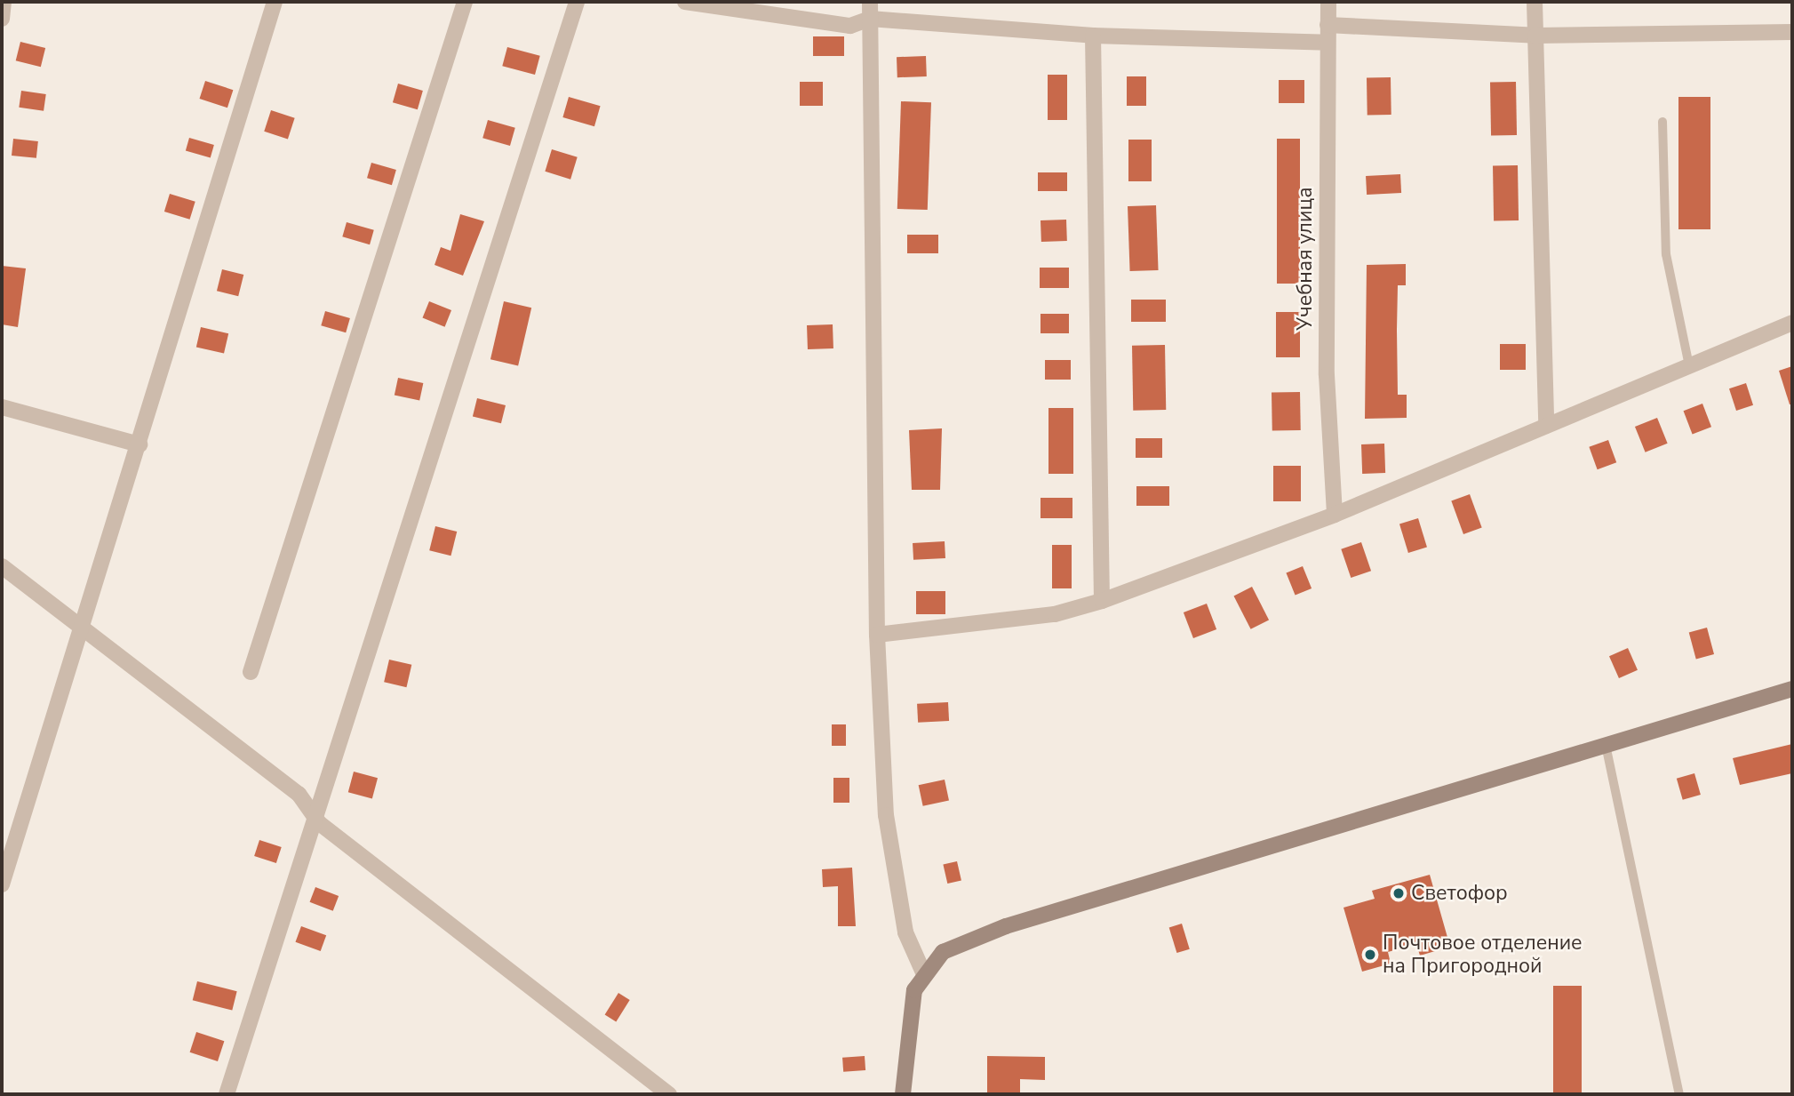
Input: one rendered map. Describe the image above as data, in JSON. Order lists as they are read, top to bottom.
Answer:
{
  "streets": {
    "street": ["Учебная улица"]
  },
  "places": ["Светофор", "Почтовое отделение на Пригородной"]
}
